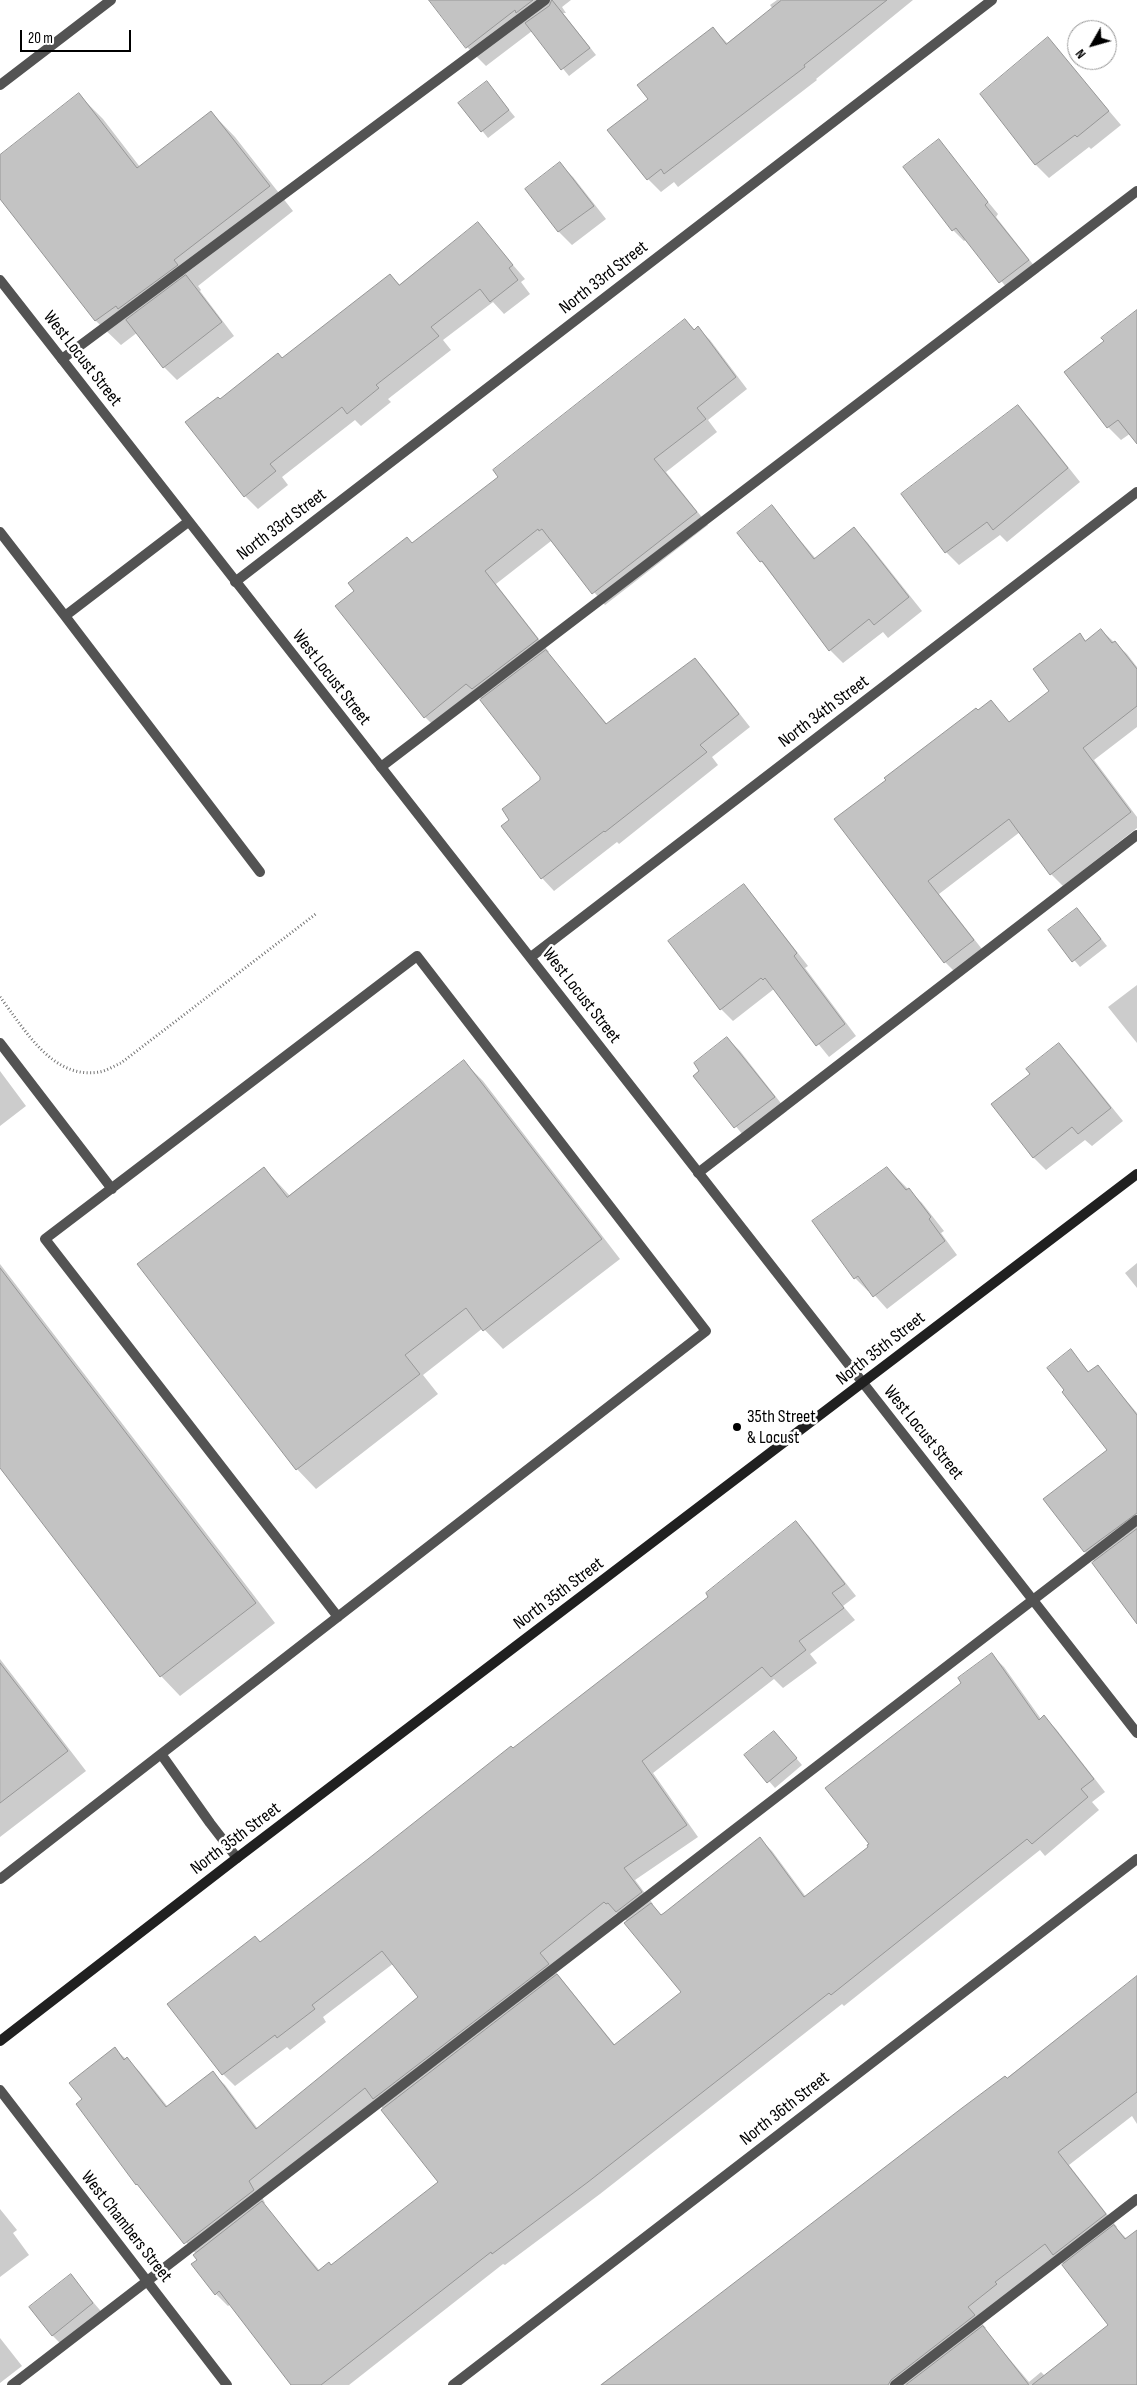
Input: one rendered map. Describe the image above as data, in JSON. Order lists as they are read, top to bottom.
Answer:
{
  "streets": {
    "main road": ["North 35th Street"],
    "street": [
      "North 33rd Street",
      "West Locust Street",
      "North 34th Street",
      "North 36th Street",
      "West Chambers Street"
    ]
  },
  "crossings": [
    ["North 33rd Street", "West Locust Street"],
    ["West Locust Street", "North 34th Street"],
    ["West Locust Street", "North 35th Street"]
  ],
  "places": ["35th Street & Locust"],
  "scale_bar": "20 m",
  "north": "bottom left"
}
